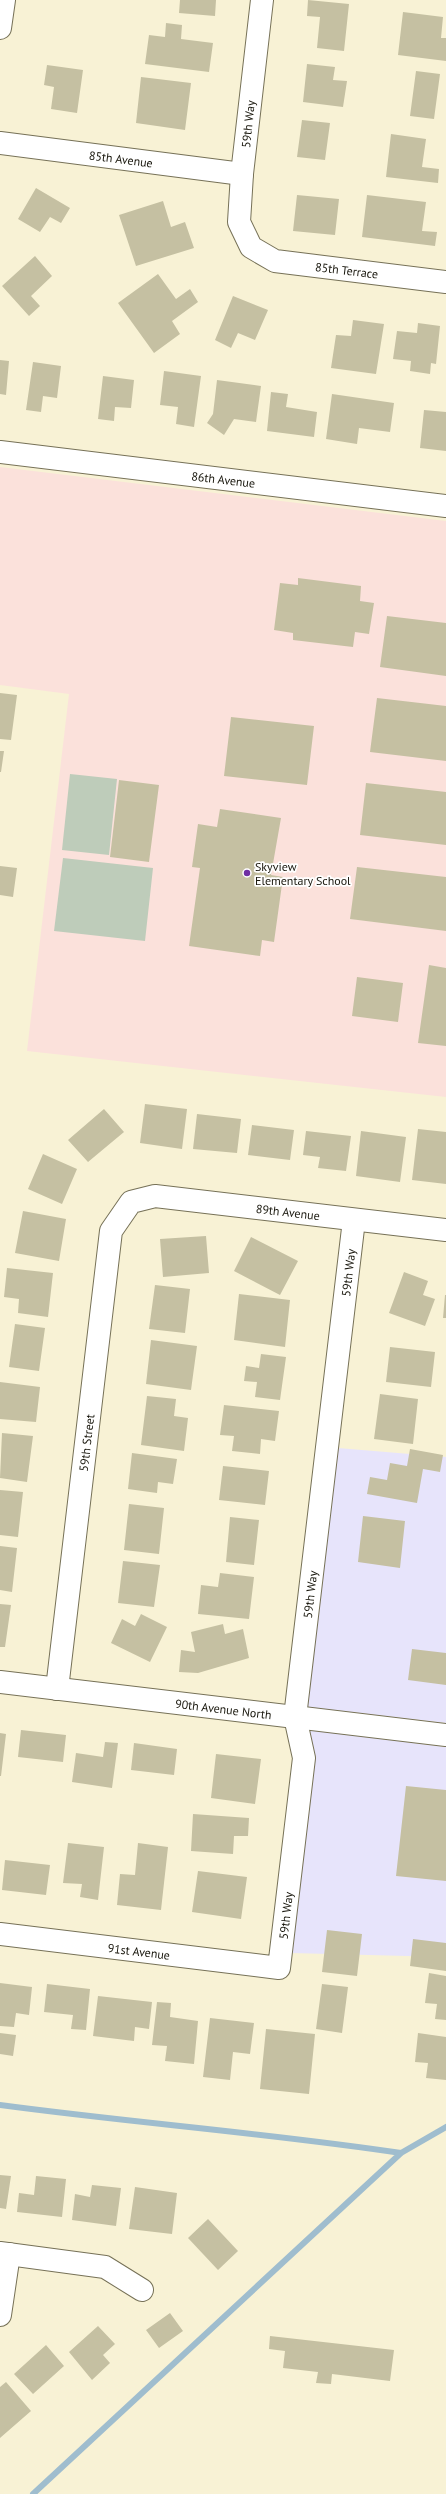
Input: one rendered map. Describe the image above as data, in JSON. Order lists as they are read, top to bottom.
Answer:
{
  "streets": {
    "street": [
      "59th Way",
      "85th Avenue",
      "85th Terrace",
      "86th Avenue",
      "89th Avenue",
      "59th Street",
      "90th Avenue North",
      "91st Avenue"
    ]
  },
  "crossings": [
    ["59th Way", "85th Avenue"],
    ["59th Way", "85th Terrace"],
    ["59th Way", "89th Avenue"],
    ["59th Way", "90th Avenue North"],
    ["59th Way", "91st Avenue"],
    ["89th Avenue", "59th Street"],
    ["59th Street", "90th Avenue North"]
  ],
  "places": ["Skyview Elementary School"]
}
